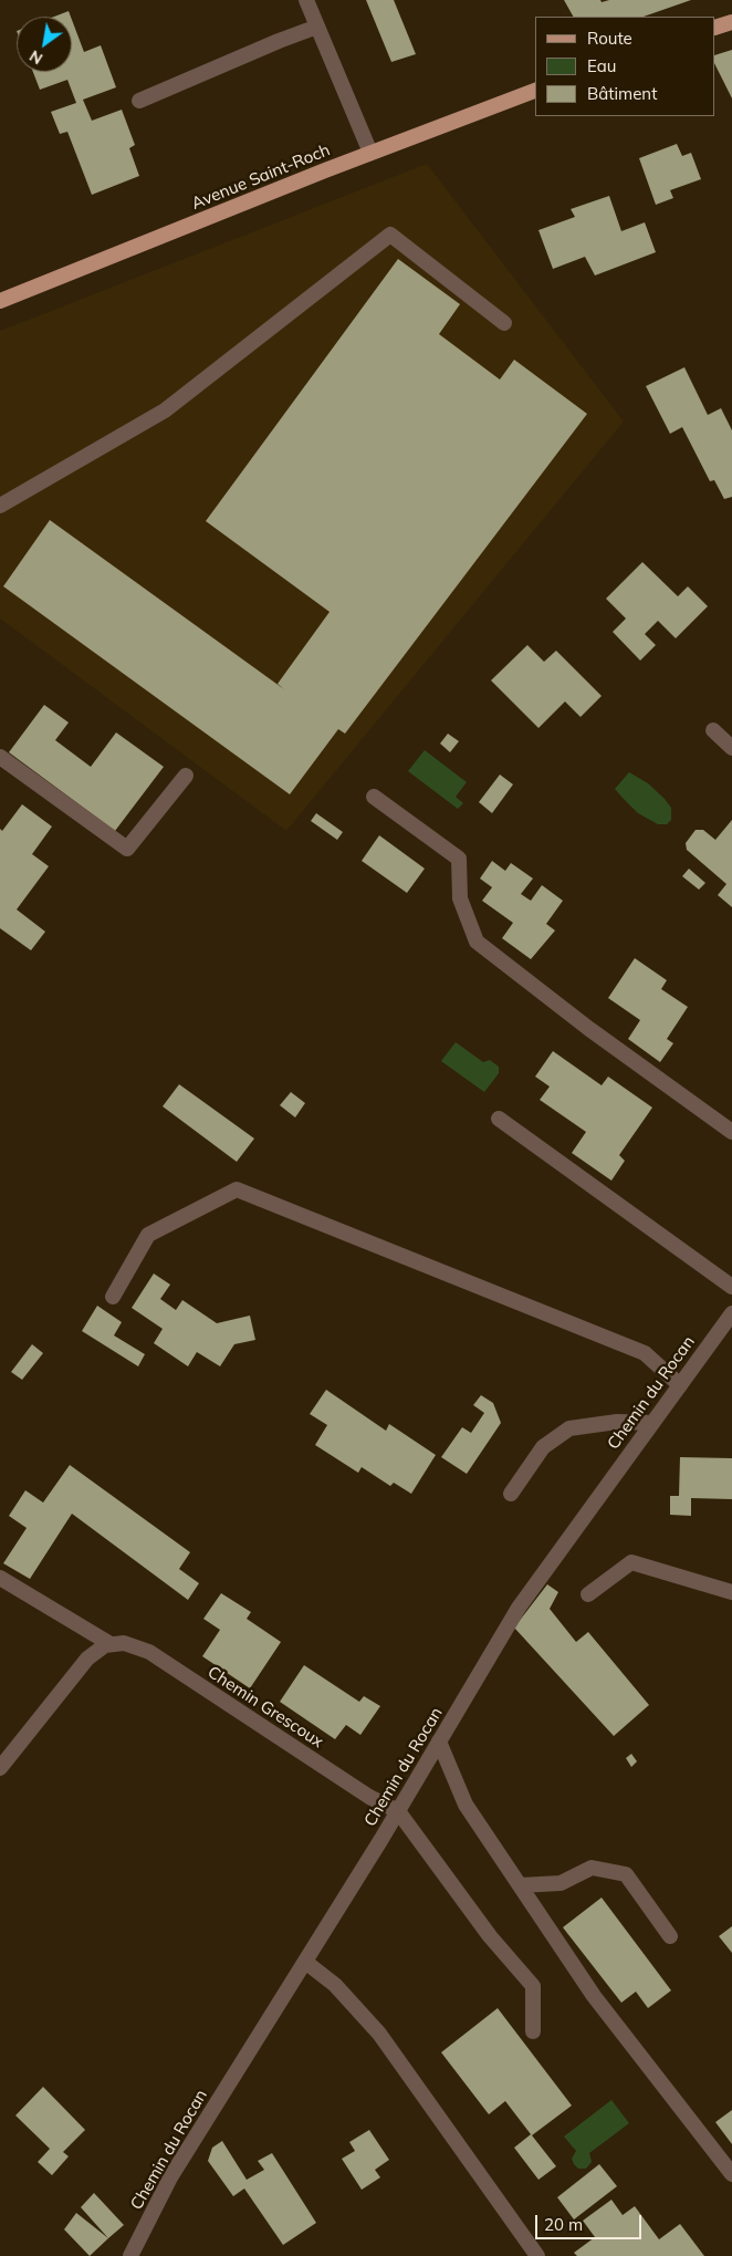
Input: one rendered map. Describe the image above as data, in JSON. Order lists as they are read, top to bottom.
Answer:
{
  "streets": {
    "main road": ["Avenue Saint-Roch"],
    "street": ["Chemin du Rocan", "Chemin Grescoux"]
  },
  "crossings": [
    ["Chemin du Rocan", "Chemin Grescoux"]
  ],
  "legend": ["Route", "Eau", "Bâtiment"],
  "scale_bar": "20 m",
  "north": "bottom left"
}
